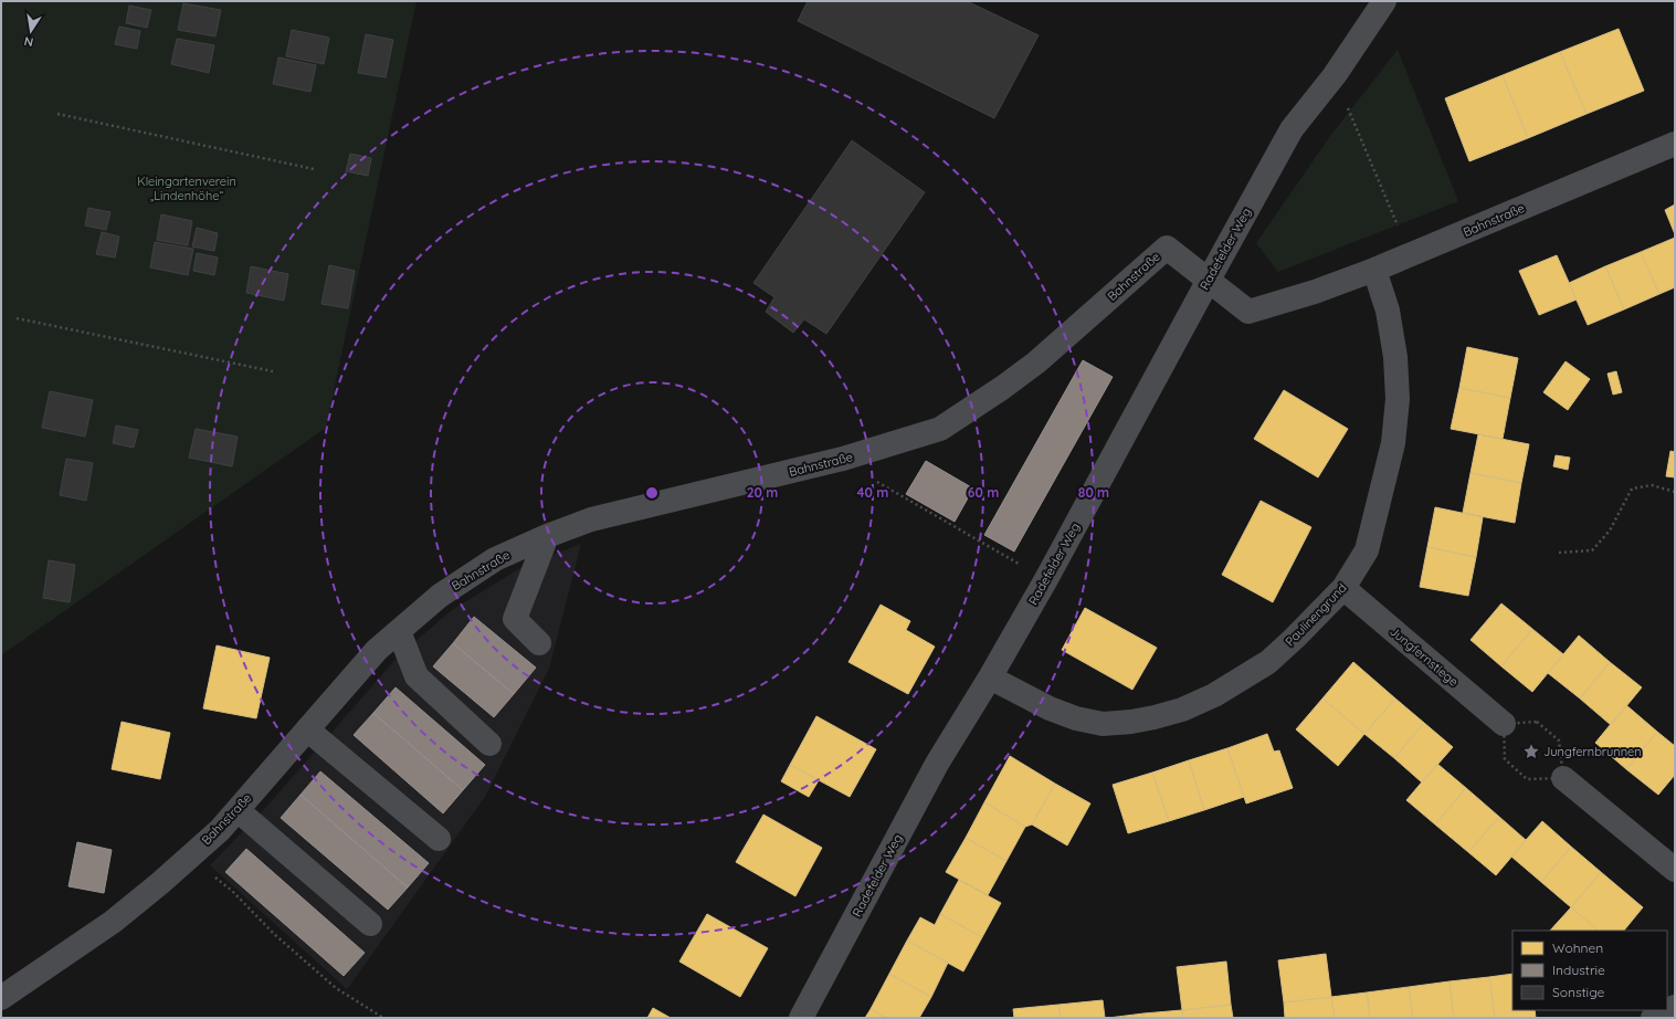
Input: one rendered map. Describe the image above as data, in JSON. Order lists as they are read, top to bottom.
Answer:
{
  "streets": {
    "street": [
      "Bahnstraße",
      "Radefelder Weg",
      "Paulinengrund",
      "Jungfernstiege"
    ]
  },
  "crossings": [
    ["Bahnstraße", "Radefelder Weg"],
    ["Bahnstraße", "Paulinengrund"],
    ["Radefelder Weg", "Paulinengrund"],
    ["Paulinengrund", "Jungfernstiege"]
  ],
  "parks": ["Kleingartenverein „Lindenhöhe“"],
  "places": {
    "place": ["Jungfernbrunnen"]
  },
  "legend": ["Wohnen", "Industrie", "Sonstige"],
  "north": "bottom",
  "rings": [
    "20 m",
    "40 m",
    "60 m",
    "80 m"
  ]
}
